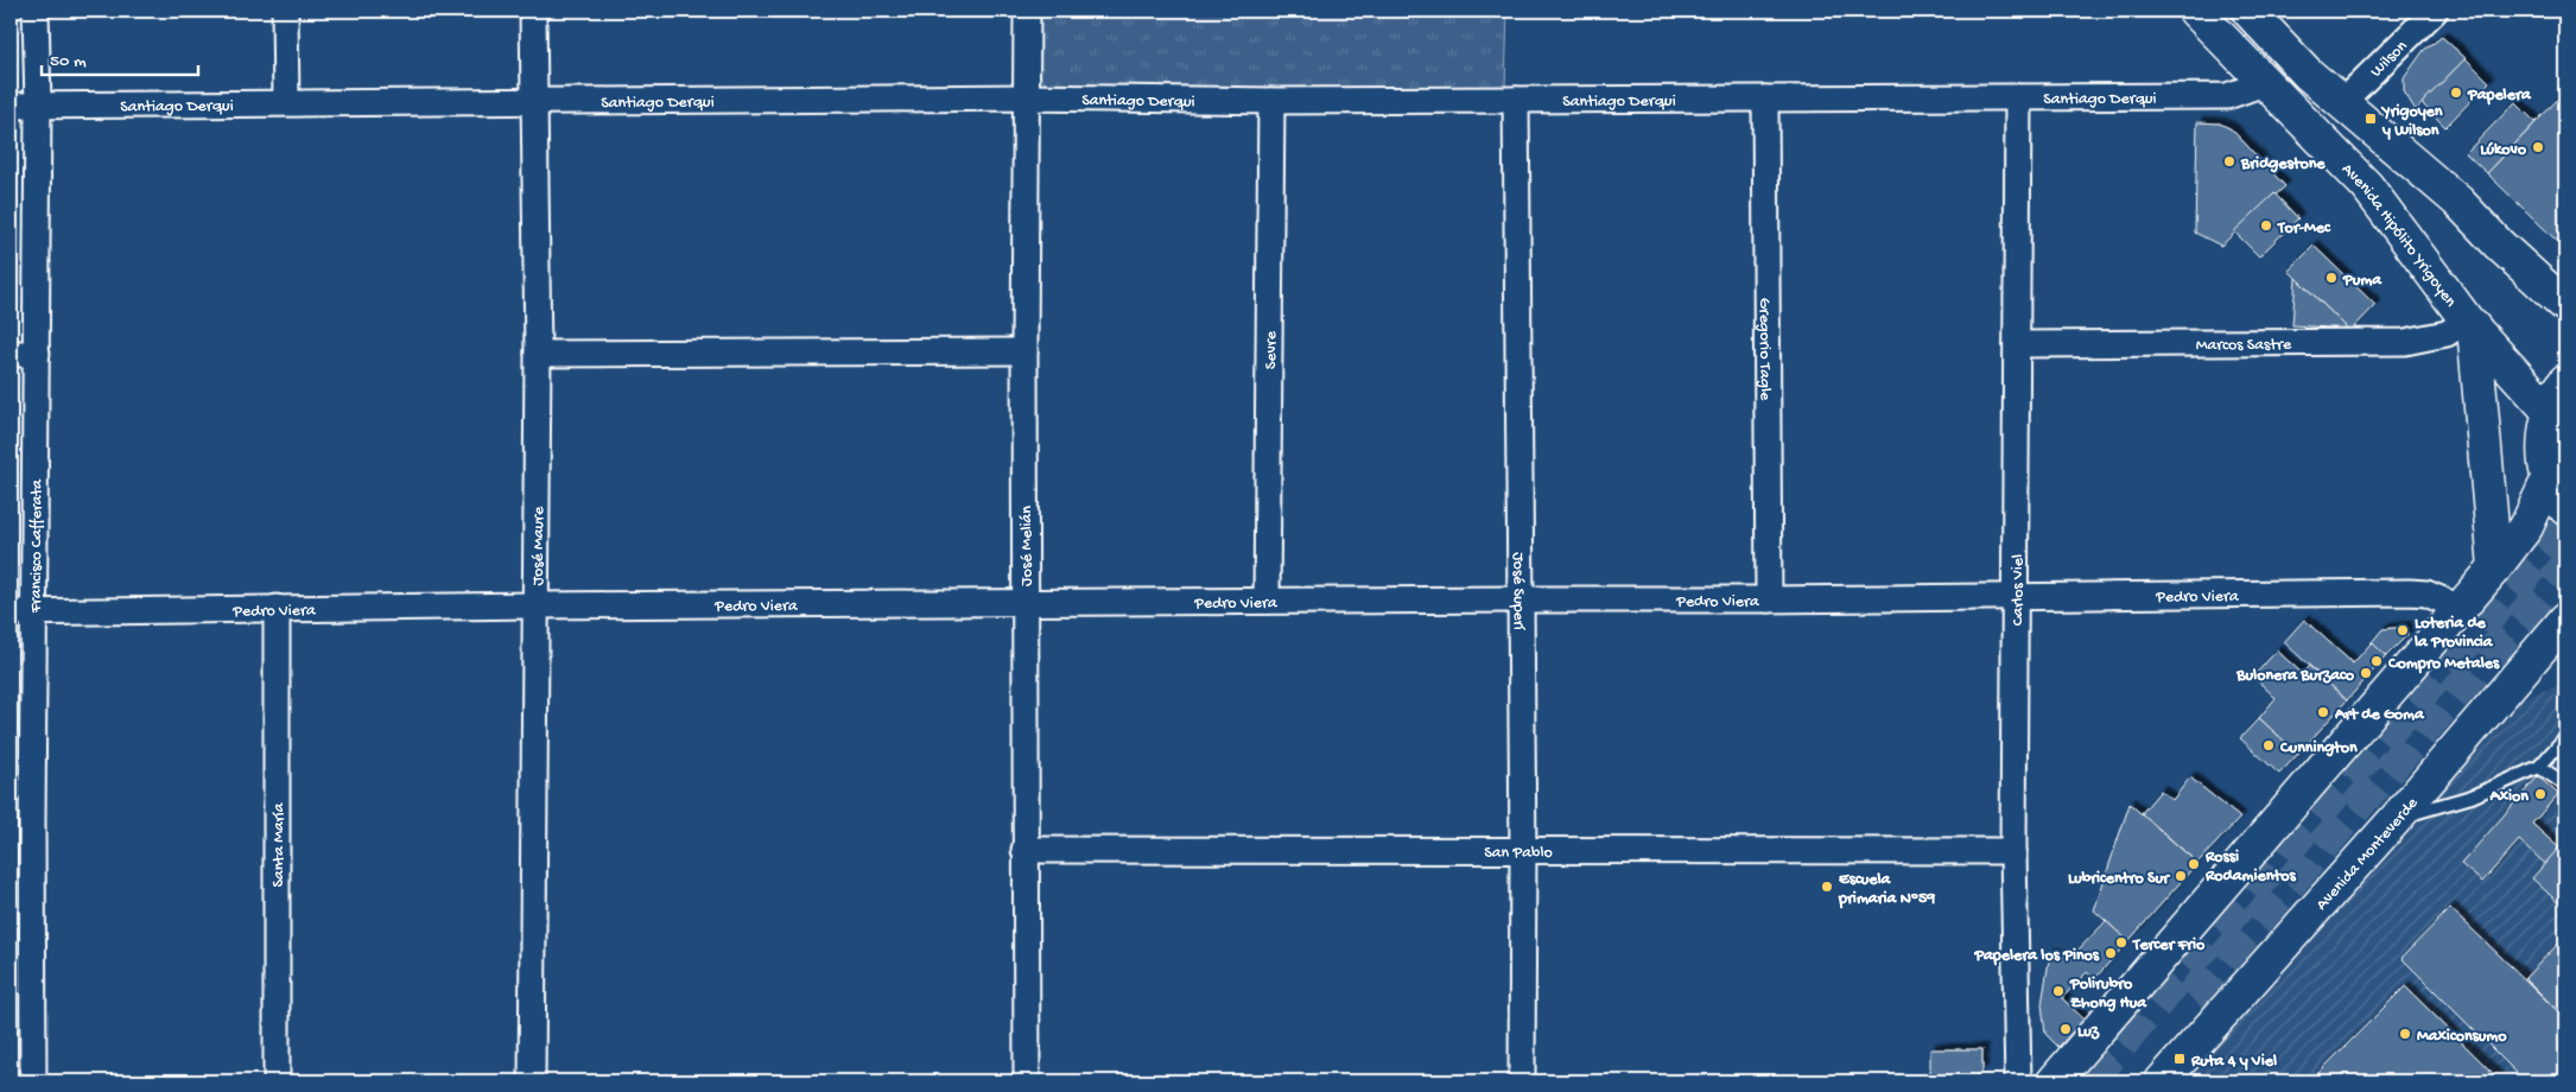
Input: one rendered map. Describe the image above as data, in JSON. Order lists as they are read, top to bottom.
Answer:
{
  "streets": {
    "main road": ["Avenida Hipólito Yrigoyen", "Avenida Monteverde"],
    "street": [
      "Wilson",
      "Santiago Derqui",
      "Marcos Sastre",
      "Gregorio Tagle",
      "Sevre",
      "Francisco Cafferata",
      "José Maure",
      "José Melián",
      "José Superí",
      "Carlos Viel",
      "Pedro Viera",
      "Santa María",
      "San Pablo"
    ]
  },
  "crossings": [
    ["Santiago Derqui", "Avenida Hipólito Yrigoyen"],
    ["Santiago Derqui", "Gregorio Tagle"],
    ["Santiago Derqui", "Sevre"],
    ["Santiago Derqui", "Francisco Cafferata"],
    ["Santiago Derqui", "José Maure"],
    ["Santiago Derqui", "José Melián"],
    ["Santiago Derqui", "José Superí"],
    ["Santiago Derqui", "Carlos Viel"],
    ["Avenida Hipólito Yrigoyen", "Marcos Sastre"],
    ["Marcos Sastre", "Carlos Viel"],
    ["Gregorio Tagle", "Pedro Viera"],
    ["Sevre", "Pedro Viera"],
    ["Francisco Cafferata", "Pedro Viera"],
    ["José Maure", "Pedro Viera"],
    ["José Melián", "Pedro Viera"],
    ["José Melián", "San Pablo"],
    ["José Superí", "Pedro Viera"],
    ["José Superí", "San Pablo"],
    ["Carlos Viel", "Pedro Viera"],
    ["Carlos Viel", "San Pablo"],
    ["Pedro Viera", "Santa María"]
  ],
  "places": {
    "other": [
      "Papelera",
      "Lúkovo",
      "Bridgestone",
      "Tor-Mec",
      "Puma",
      "Loteria de la Provincia",
      "Compro Metales",
      "Bulonera Burzaco",
      "Art de Goma",
      "Cunnington",
      "Axion",
      "Rossi Rodamientos",
      "Lubricentro Sur",
      "Escuela primaria Nº59",
      "Tercer Frio",
      "Papelera los Pinos",
      "Polirubro Zhong Hua",
      "Luz",
      "Maxiconsumo"
    ],
    "transit": ["Yrigoyen y Wilson", "Ruta 4 y Viel"]
  },
  "scale_bar": "50 m"
}
